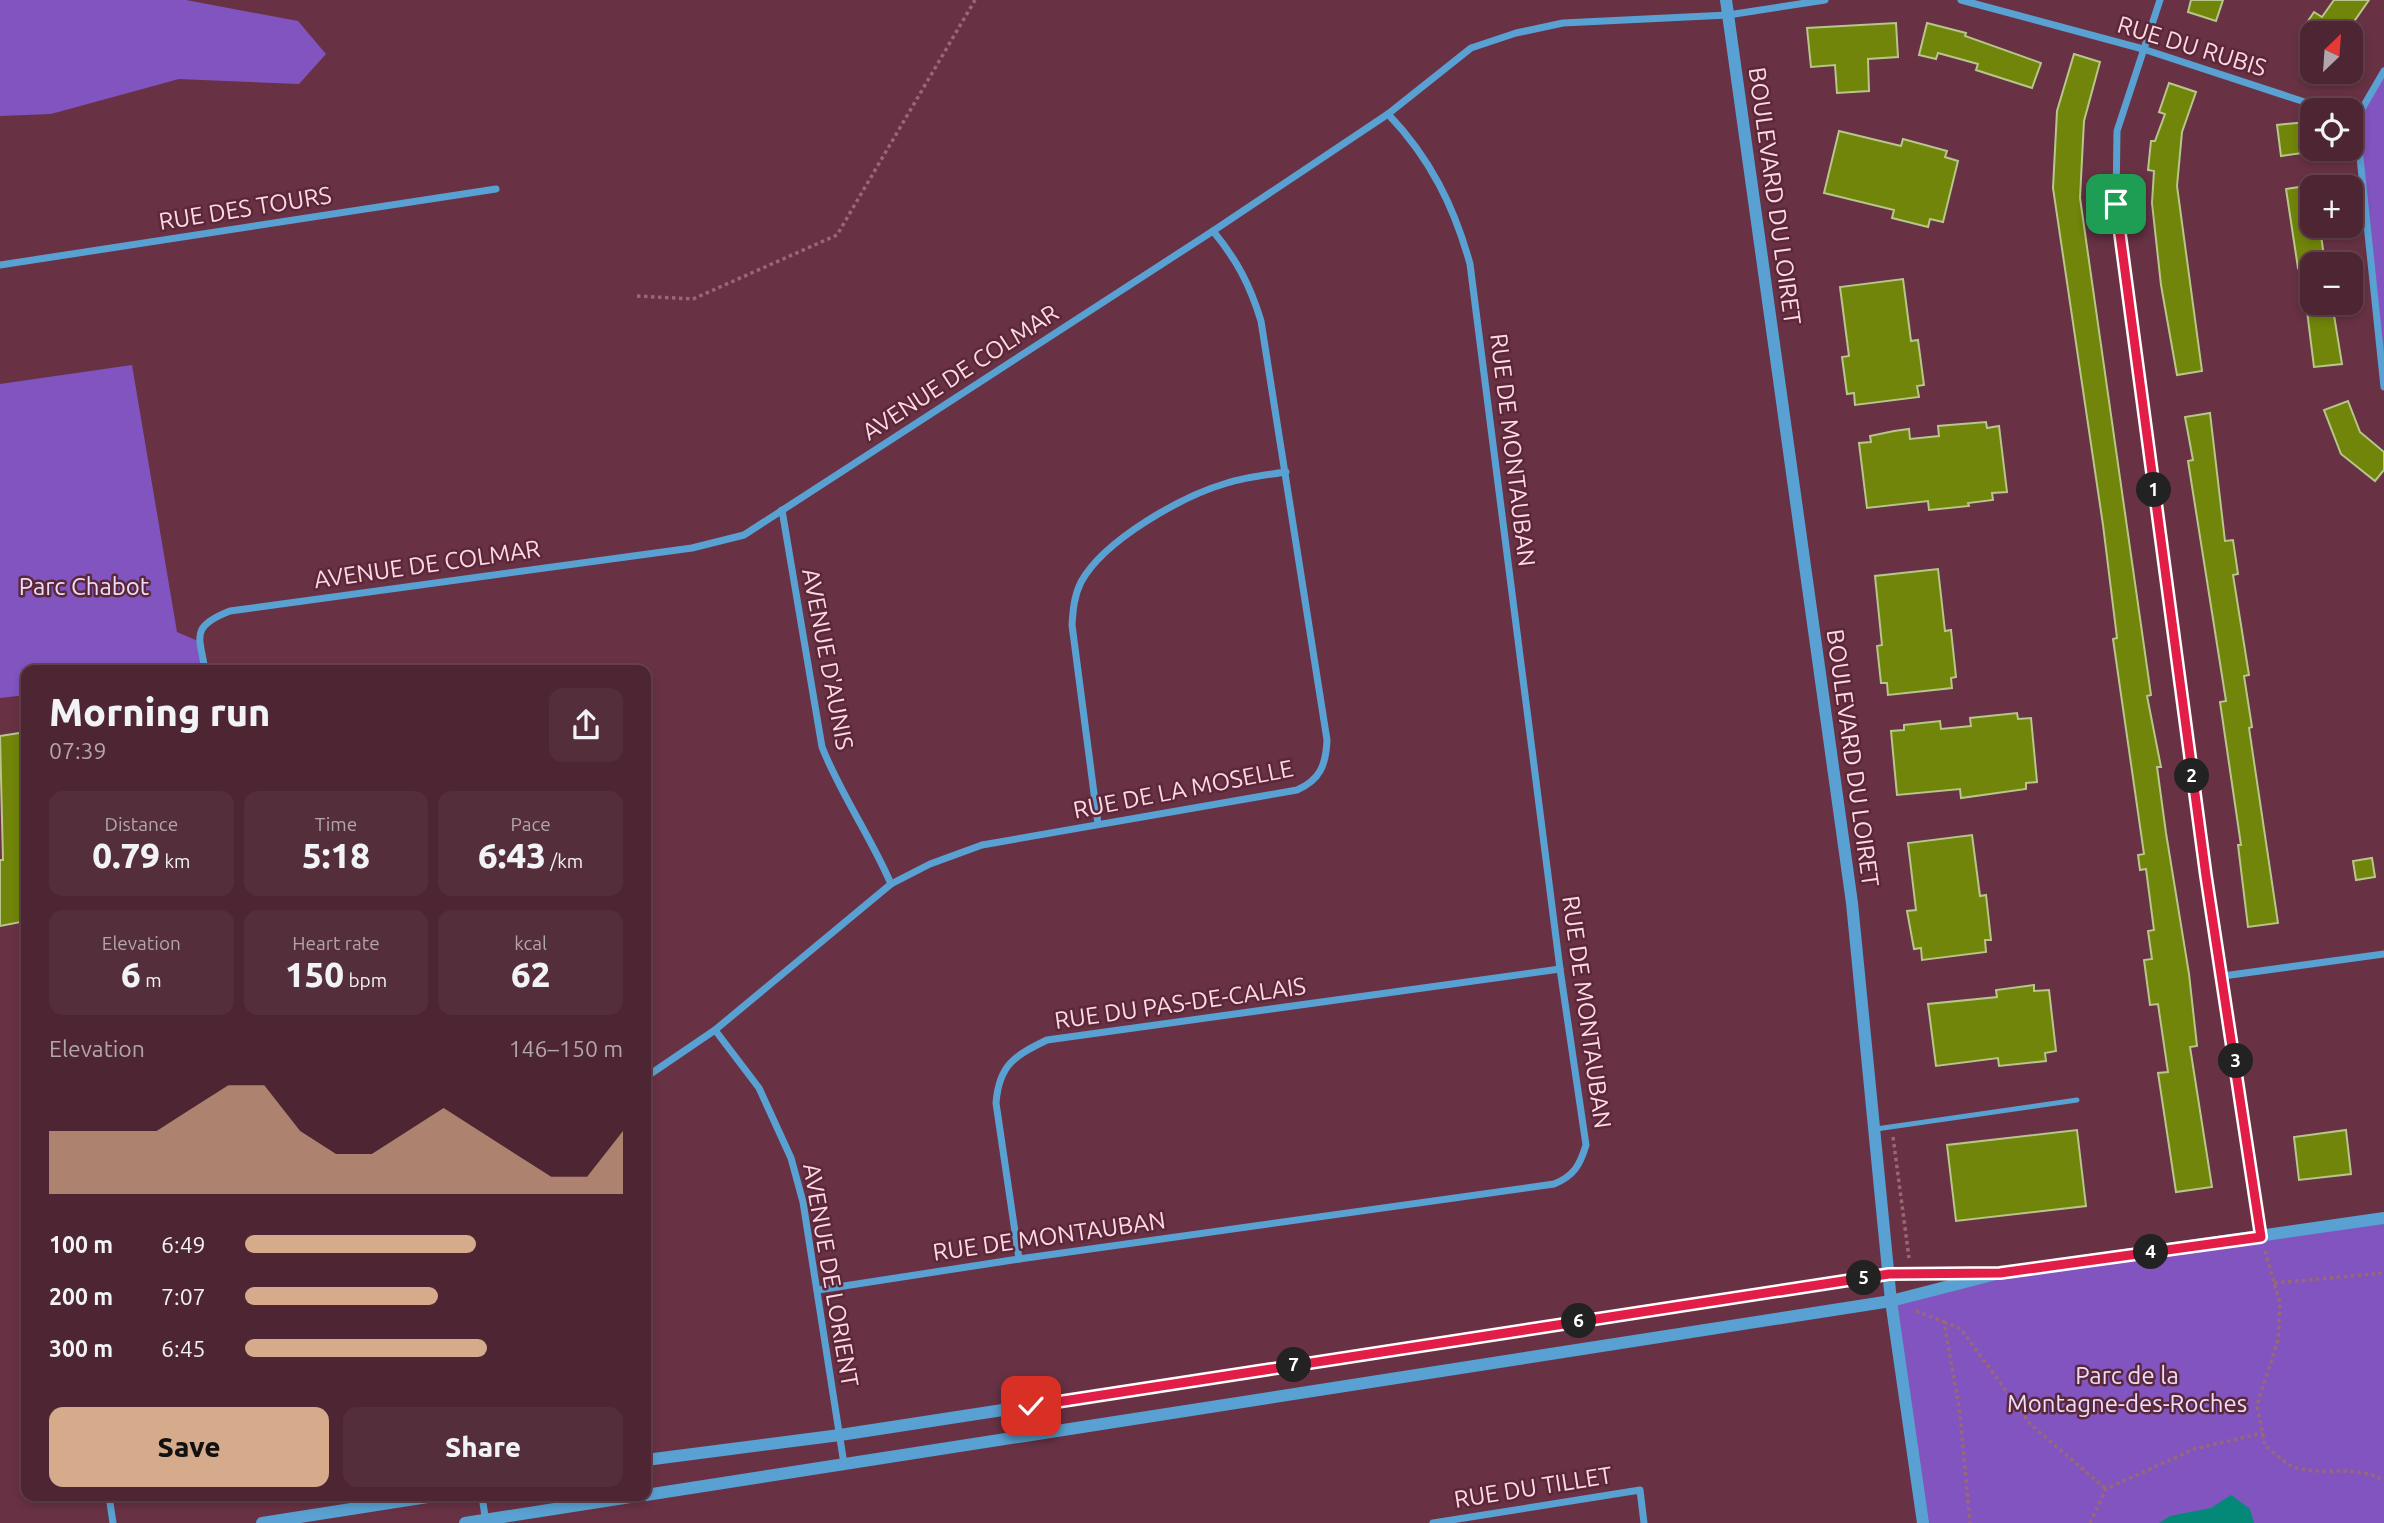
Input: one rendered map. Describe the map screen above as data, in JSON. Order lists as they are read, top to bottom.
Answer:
{
  "streets": {
    "street": [
      "RUE DU RUBIS",
      "BOULEVARD DU LOIRET",
      "RUE DES TOURS",
      "AVENUE DE COLMAR",
      "RUE DE MONTAUBAN",
      "AVENUE D'AUNIS",
      "RUE DE LA MOSELLE",
      "RUE DU PAS-DE-CALAIS",
      "AVENUE DE LORIENT",
      "RUE DU TILLET"
    ]
  },
  "crossings": [
    ["BOULEVARD DU LOIRET", "AVENUE DE COLMAR"],
    ["AVENUE DE COLMAR", "RUE DE MONTAUBAN"],
    ["AVENUE DE COLMAR", "AVENUE D'AUNIS"],
    ["AVENUE DE COLMAR", "RUE DE LA MOSELLE"],
    ["RUE DE MONTAUBAN", "RUE DU PAS-DE-CALAIS"],
    ["RUE DE MONTAUBAN", "AVENUE DE LORIENT"],
    ["AVENUE D'AUNIS", "RUE DE LA MOSELLE"],
    ["RUE DE LA MOSELLE", "AVENUE DE LORIENT"]
  ],
  "parks": ["Parc Chabot", "Parc de la Montagne-des-Roches"],
  "north": "top right",
  "page": {
    "map_buttons": ["+", "−"],
    "pins": [
      "1",
      "2",
      "3",
      "4",
      "5",
      "6",
      "7"
    ],
    "heading": ["Morning run", "07:39"],
    "stats": [
      ["Distance", "0.79 km"],
      ["Time", "5:18"],
      ["Pace", "6:43 /km"],
      ["Elevation", "6 m"],
      ["Heart rate", "150 bpm"],
      ["kcal", "62"]
    ],
    "chart": ["Elevation", "146–150 m"],
    "list": [
      {
        "name": "100 m",
        "note": "6:49"
      },
      {
        "name": "200 m",
        "note": "7:07"
      },
      {
        "name": "300 m",
        "note": "6:45"
      }
    ],
    "buttons": ["Save", "Share"]
  }
}
